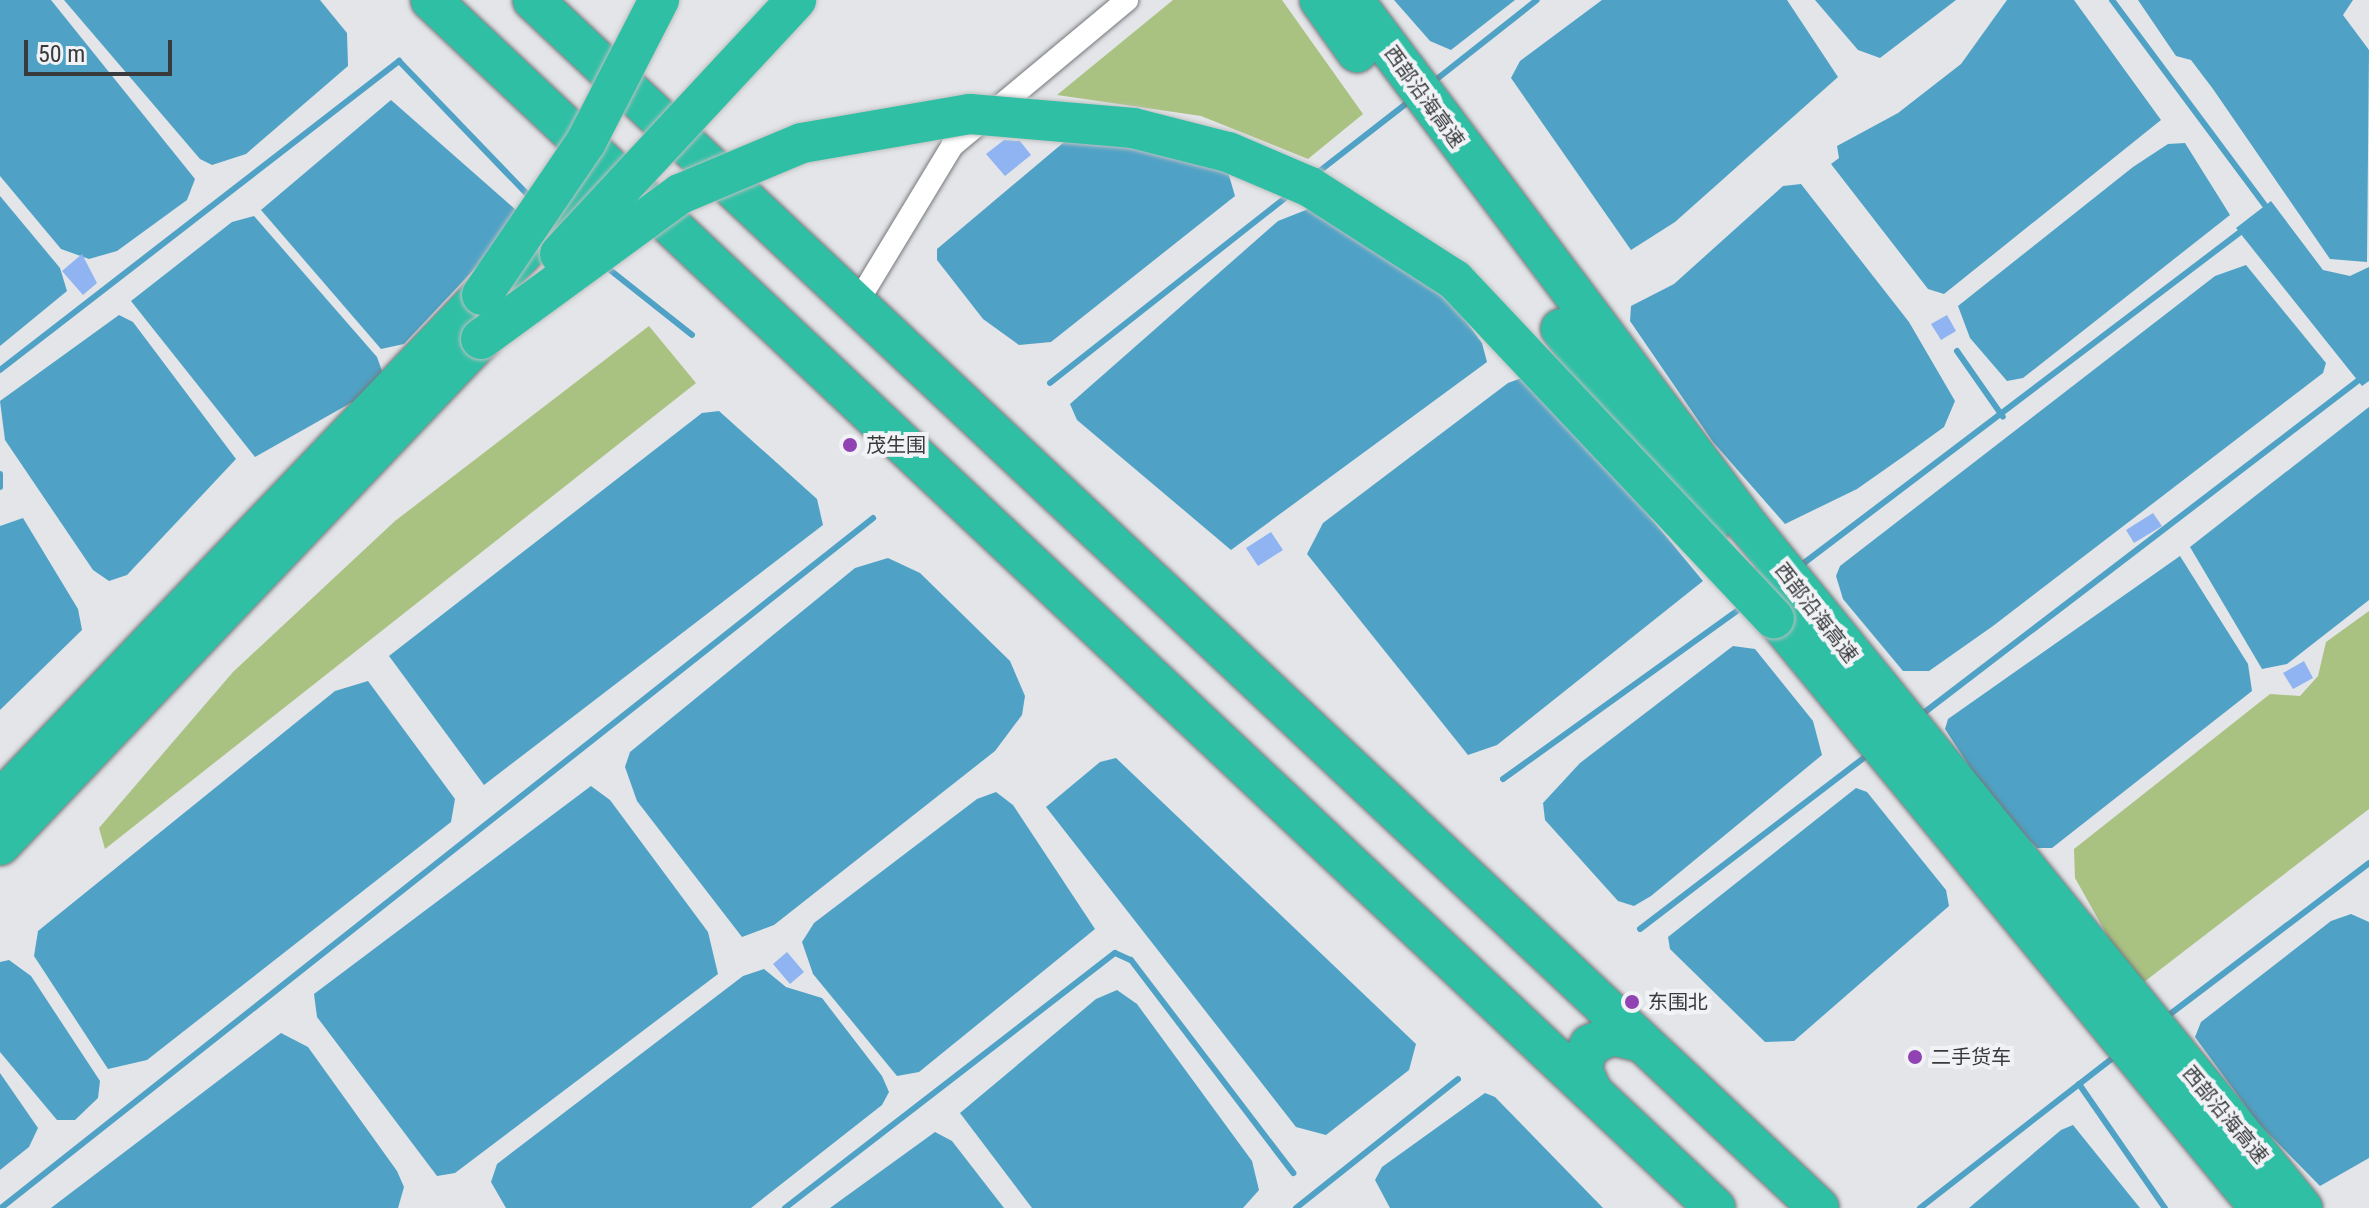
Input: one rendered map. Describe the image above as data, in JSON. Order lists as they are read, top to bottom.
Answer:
{
  "streets": {
    "highway": ["西部沿海高速"]
  },
  "places": ["茂生围", "东围北", "二手货车"],
  "scale_bar": "50 m"
}
